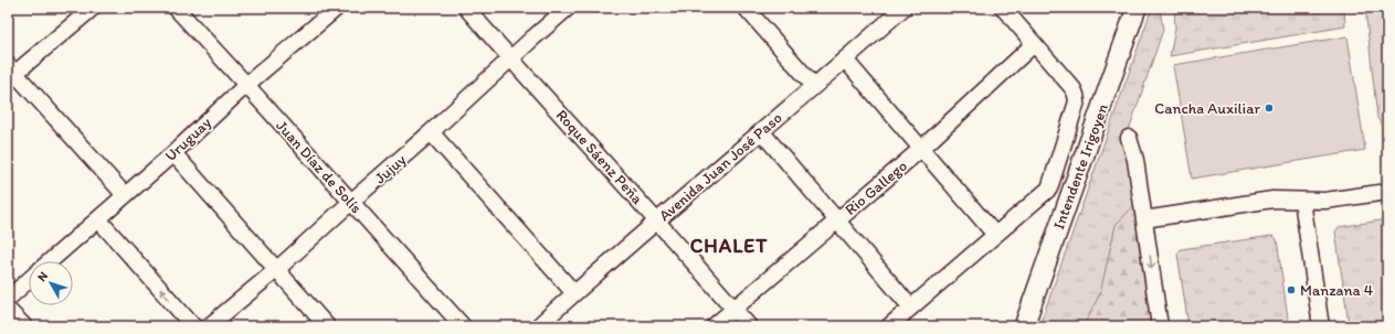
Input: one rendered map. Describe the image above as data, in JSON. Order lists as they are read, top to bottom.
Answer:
{
  "streets": {
    "main road": ["Intendente Irigoyen"],
    "street": [
      "Uruguay",
      "Roque Sáenz Peña",
      "Juan Díaz de Solís",
      "Avenida Juan José Paso",
      "Jujuy",
      "Rio Gallego"
    ]
  },
  "crossings": [
    ["Uruguay", "Juan Díaz de Solís"],
    ["Roque Sáenz Peña", "Avenida Juan José Paso"],
    ["Roque Sáenz Peña", "Jujuy"],
    ["Roque Sáenz Peña", "Rio Gallego"],
    ["Juan Díaz de Solís", "Jujuy"]
  ],
  "districts": ["CHALET"],
  "places": ["Cancha Auxiliar", "Manzana 4"],
  "north": "top left"
}
